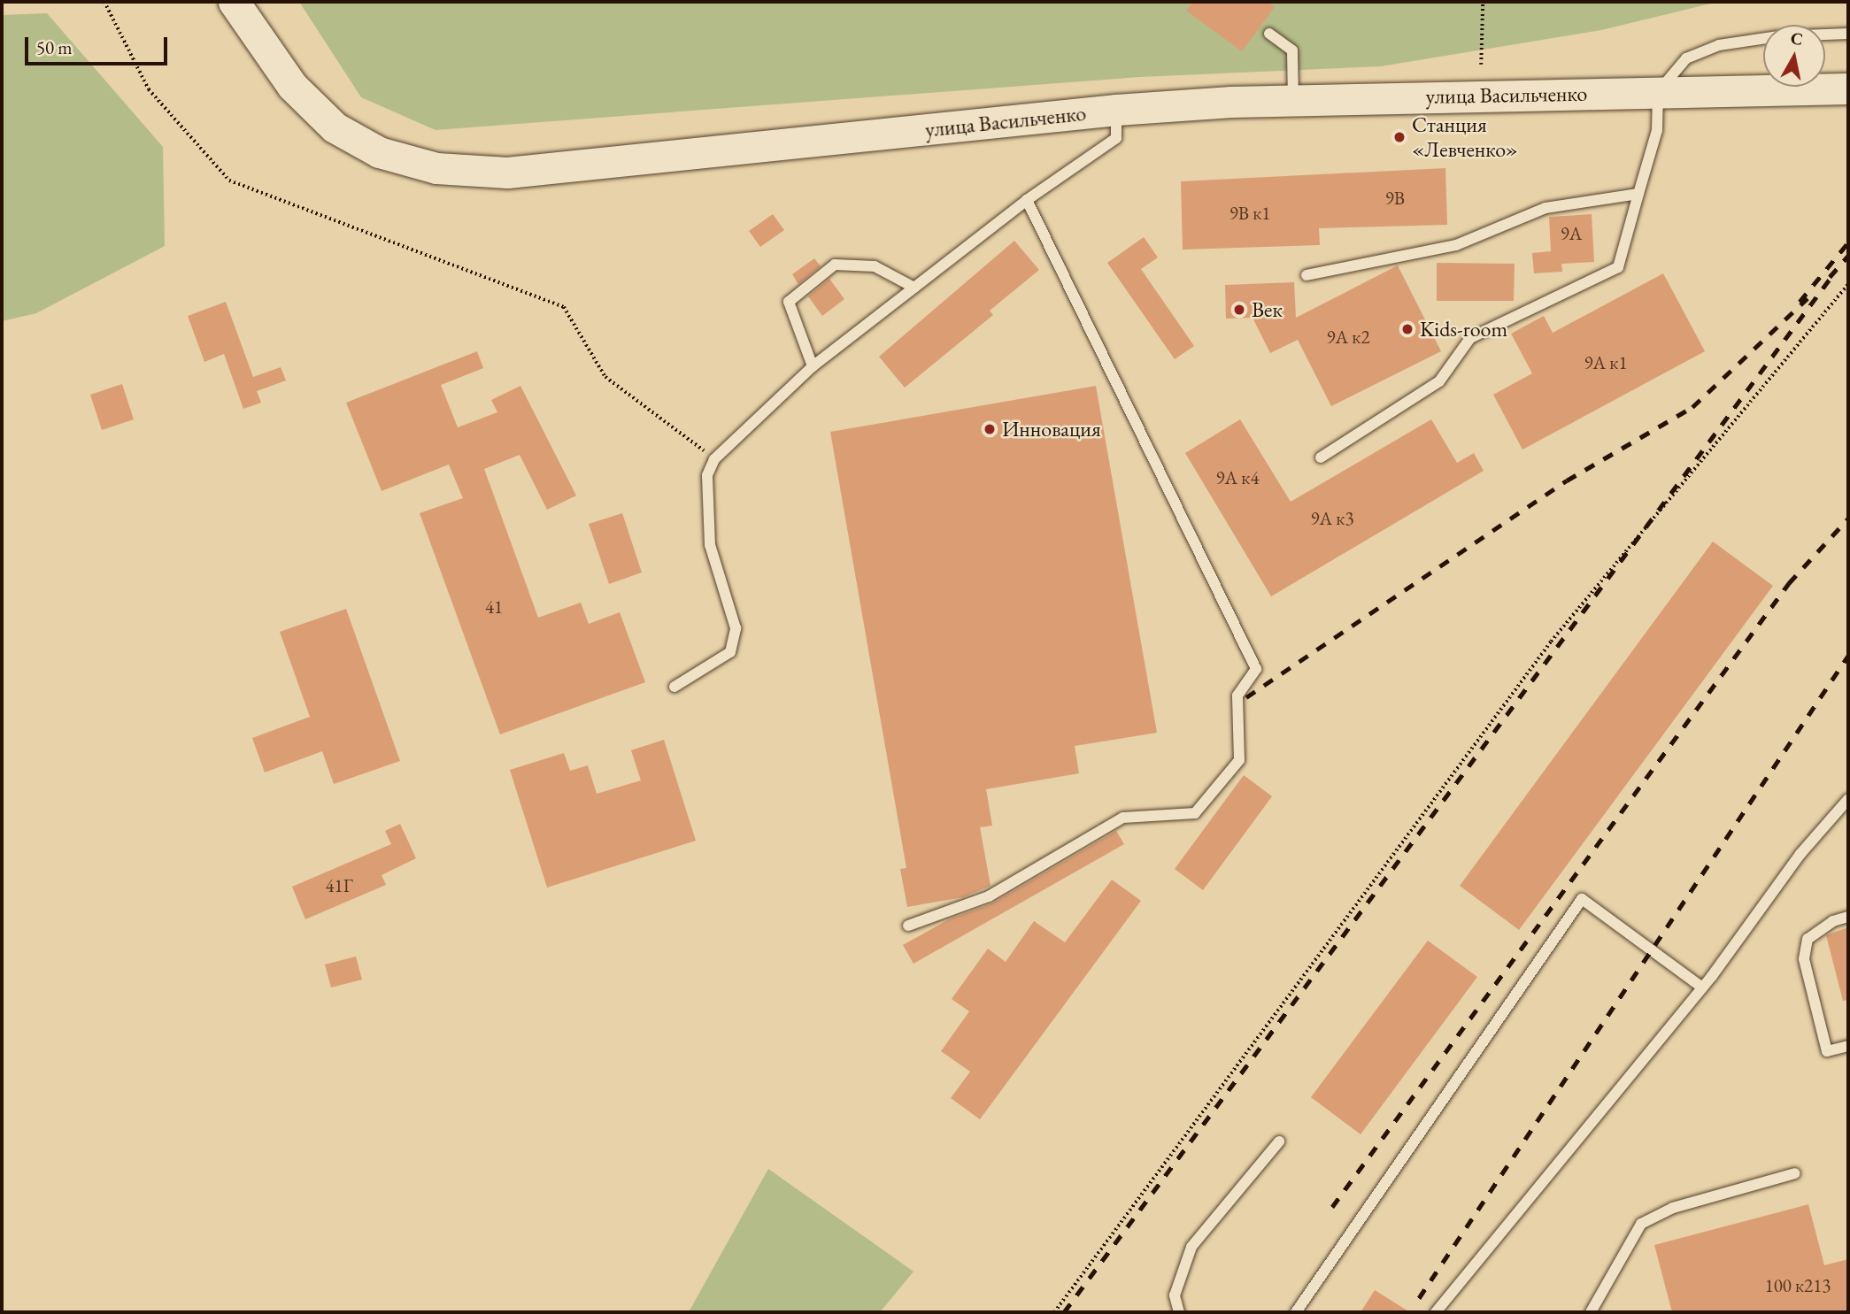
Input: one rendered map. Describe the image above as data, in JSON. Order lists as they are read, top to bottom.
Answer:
{
  "streets": {
    "main road": ["улица Васильченко"]
  },
  "places": [
    "Станция «Левченко»",
    "Век",
    "Kids-room",
    "Инновация"
  ],
  "house_numbers": [
    "9В",
    "9В к1",
    "9А",
    "9А к2",
    "9А к1",
    "9А к4",
    "9А к3",
    "41",
    "41Г",
    "100 к213"
  ],
  "scale_bar": "50 m",
  "north": "top"
}
